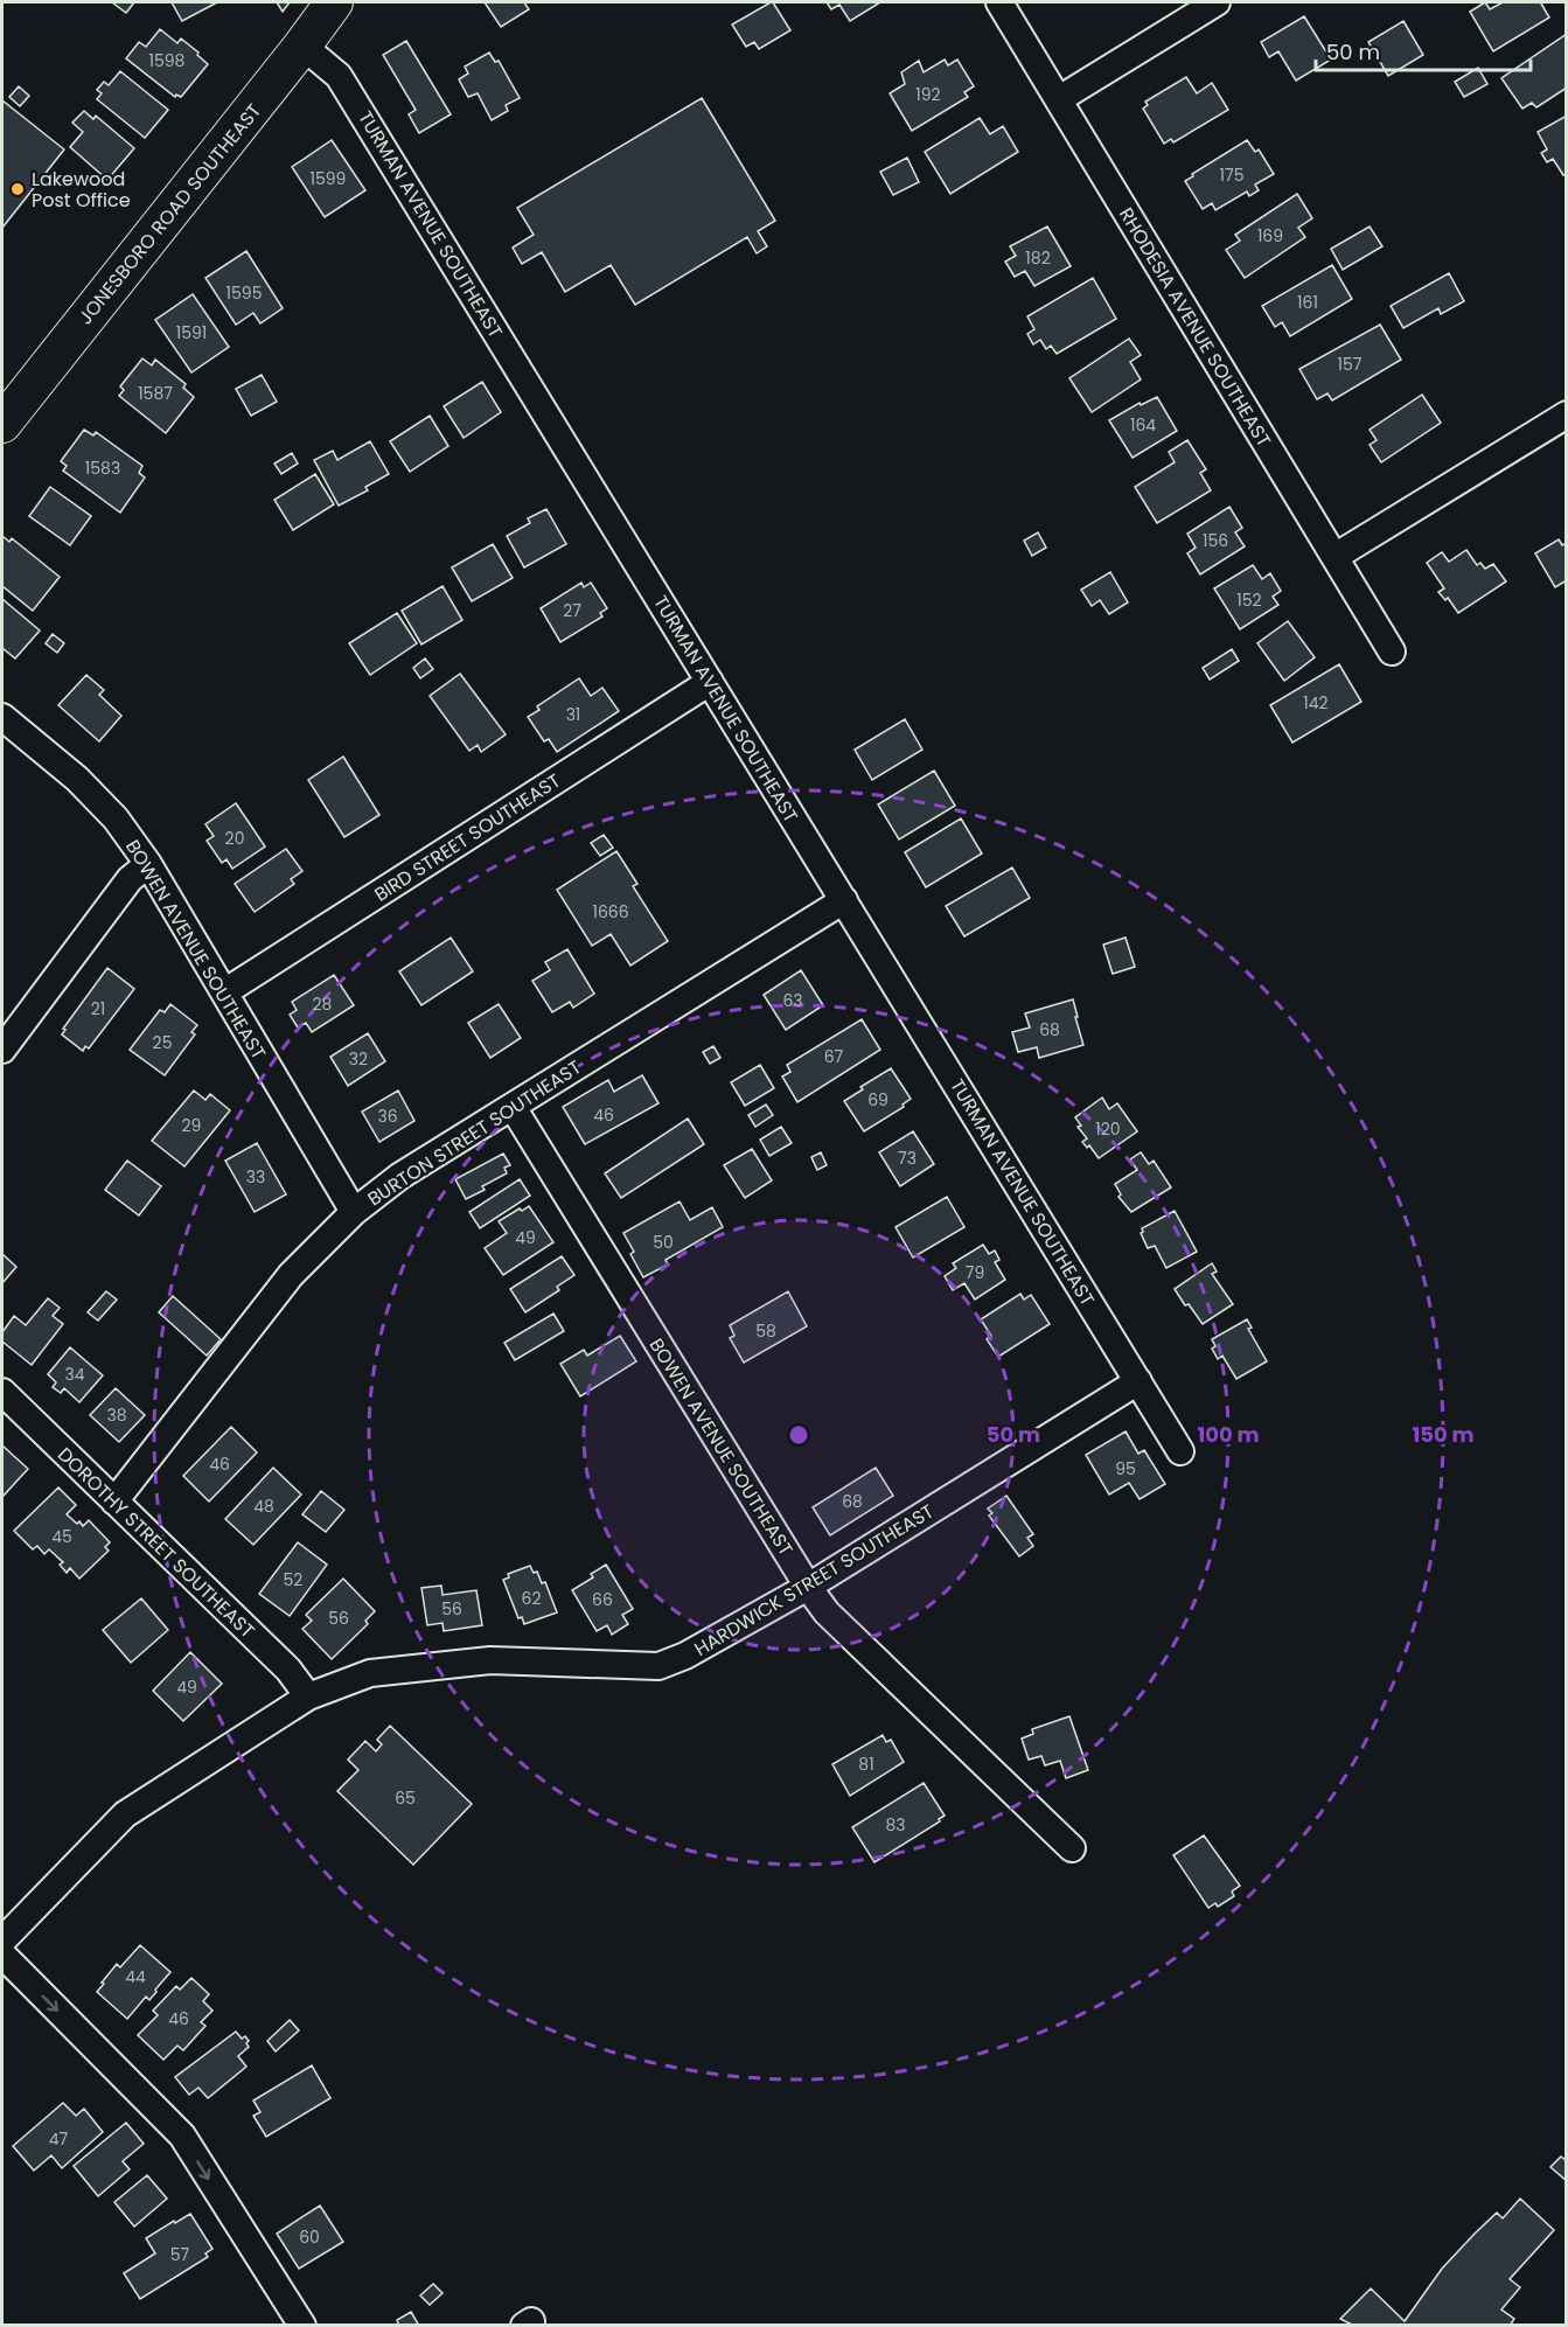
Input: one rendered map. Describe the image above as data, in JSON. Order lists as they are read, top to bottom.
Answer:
{
  "streets": {
    "main road": ["JONESBORO ROAD SOUTHEAST"],
    "street": [
      "TURMAN AVENUE SOUTHEAST",
      "RHODESIA AVENUE SOUTHEAST",
      "BIRD STREET SOUTHEAST",
      "BOWEN AVENUE SOUTHEAST",
      "BURTON STREET SOUTHEAST",
      "DOROTHY STREET SOUTHEAST",
      "HARDWICK STREET SOUTHEAST"
    ]
  },
  "crossings": [
    ["JONESBORO ROAD SOUTHEAST", "TURMAN AVENUE SOUTHEAST"],
    ["TURMAN AVENUE SOUTHEAST", "BIRD STREET SOUTHEAST"],
    ["TURMAN AVENUE SOUTHEAST", "BURTON STREET SOUTHEAST"],
    ["TURMAN AVENUE SOUTHEAST", "HARDWICK STREET SOUTHEAST"],
    ["BIRD STREET SOUTHEAST", "BOWEN AVENUE SOUTHEAST"],
    ["BOWEN AVENUE SOUTHEAST", "BURTON STREET SOUTHEAST"],
    ["BOWEN AVENUE SOUTHEAST", "HARDWICK STREET SOUTHEAST"],
    ["BURTON STREET SOUTHEAST", "DOROTHY STREET SOUTHEAST"],
    ["DOROTHY STREET SOUTHEAST", "HARDWICK STREET SOUTHEAST"]
  ],
  "places": ["Lakewood Post Office"],
  "house_numbers": [
    "1598",
    "192",
    "175",
    "1599",
    "169",
    "182",
    "1595",
    "161",
    "1591",
    "157",
    "1587",
    "164",
    "1583",
    "156",
    "152",
    "27",
    "142",
    "31",
    "20",
    "1666",
    "63",
    "28",
    "21",
    "68",
    "25",
    "67",
    "32",
    "69",
    "46",
    "36",
    "29",
    "120",
    "73",
    "33",
    "49",
    "50",
    "79",
    "58",
    "34",
    "38",
    "46",
    "95",
    "68",
    "48",
    "45",
    "52",
    "62",
    "66",
    "56",
    "56",
    "49",
    "81",
    "65",
    "83",
    "44",
    "46",
    "47",
    "60",
    "57"
  ],
  "scale_bar": "50 m",
  "rings": ["50 m", "100 m", "150 m"]
}
